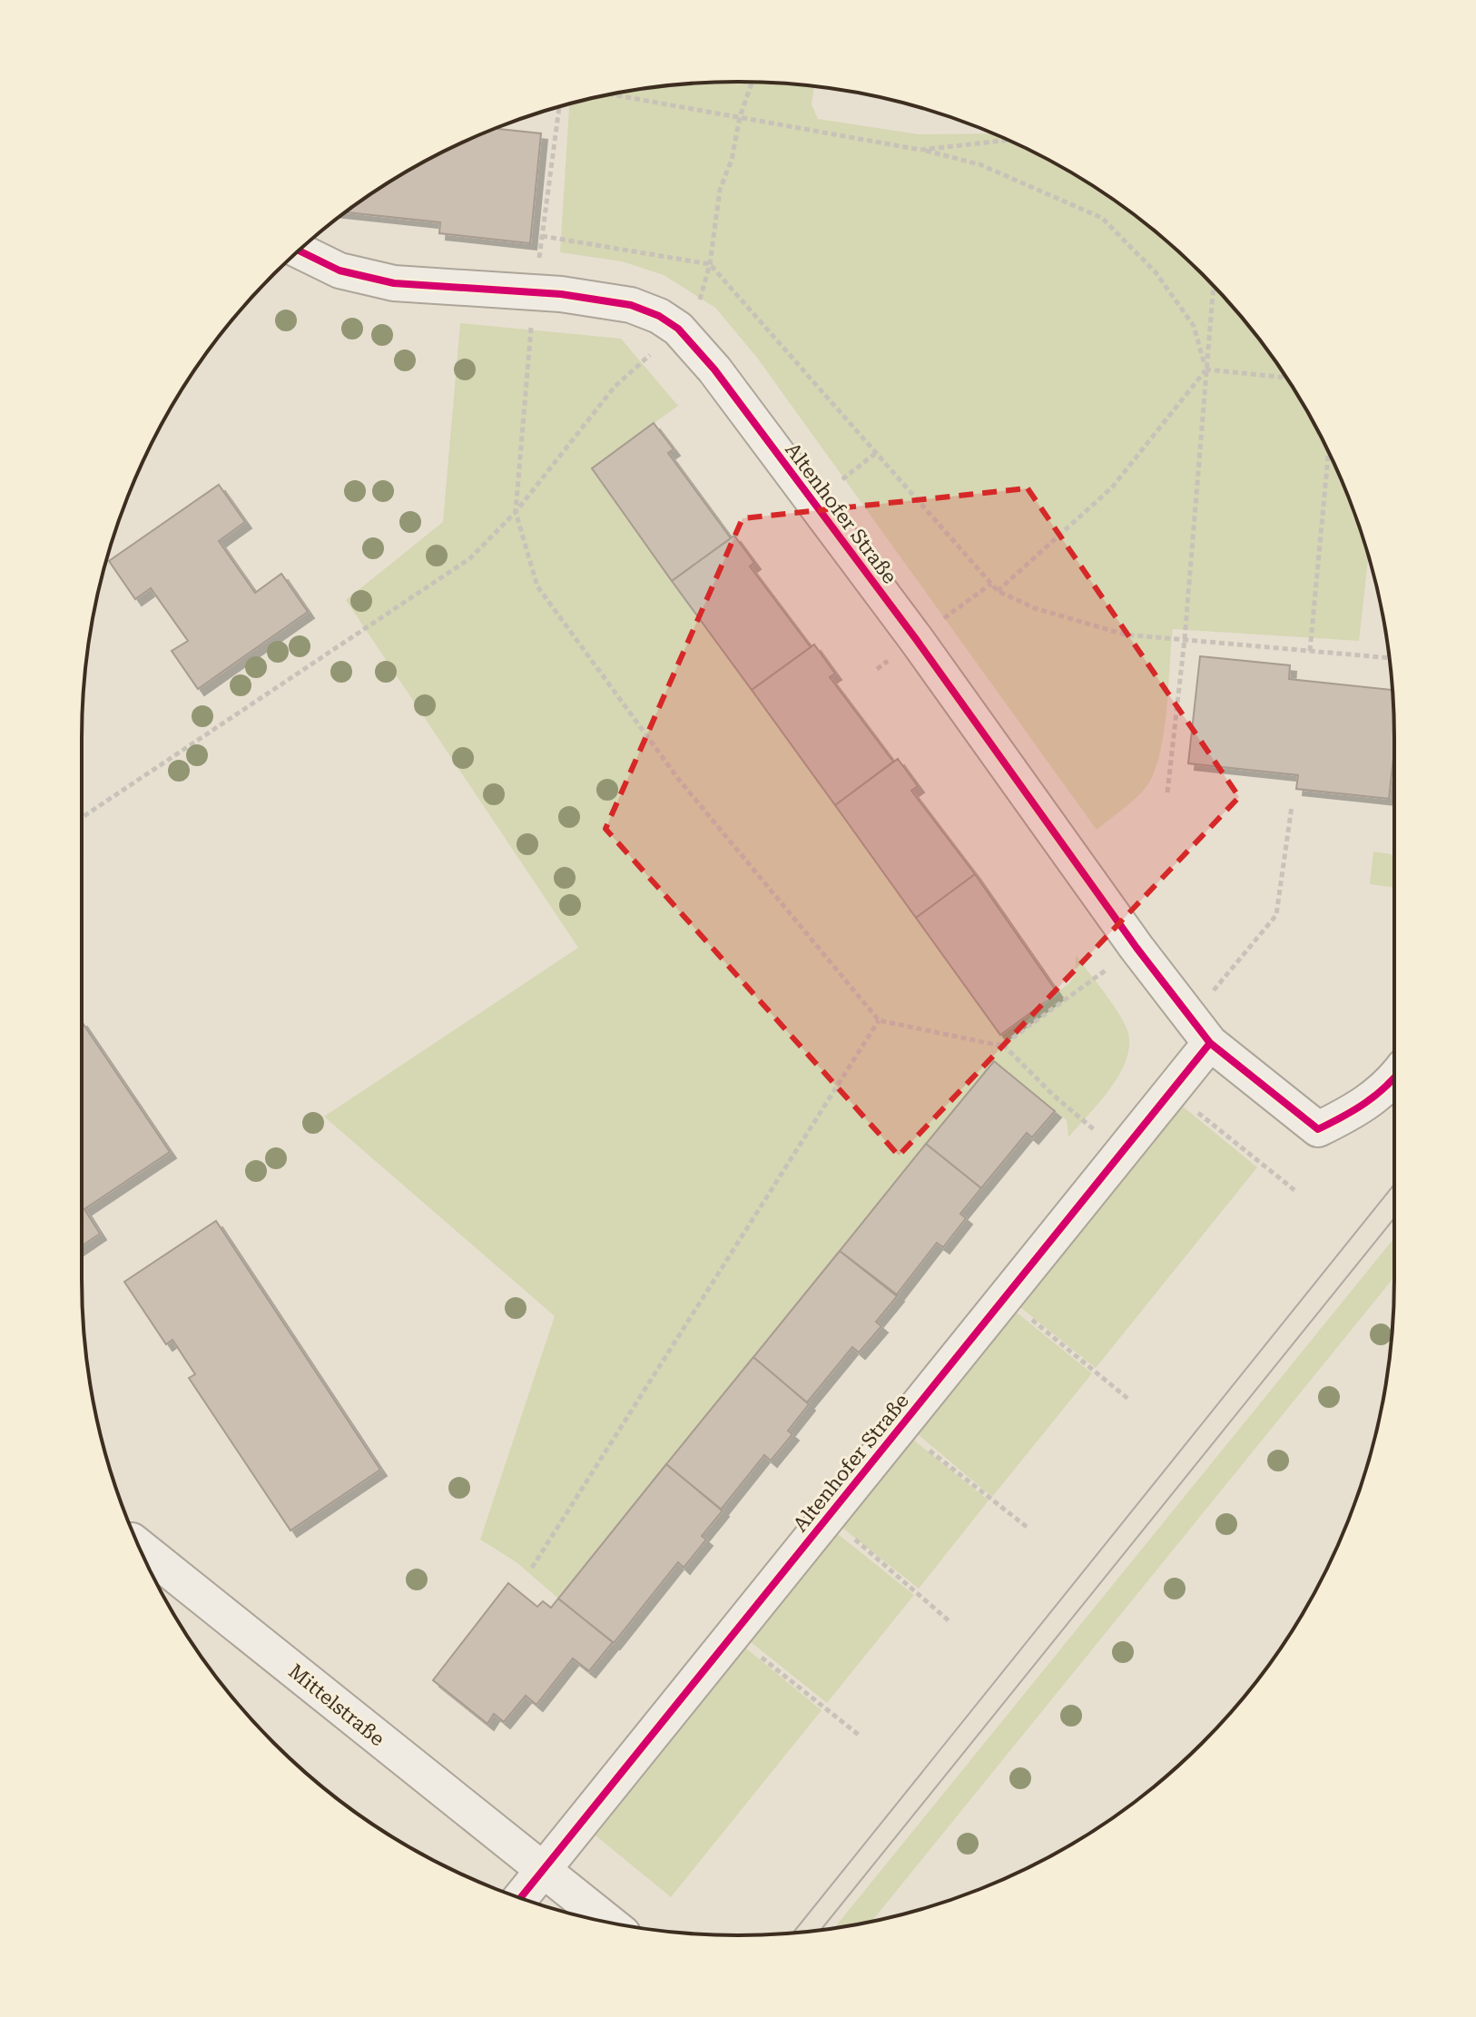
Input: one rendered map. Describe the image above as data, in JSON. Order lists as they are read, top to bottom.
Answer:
{
  "streets": {
    "street": ["Altenhofer Straße", "Mittelstraße"]
  },
  "crossings": [
    ["Altenhofer Straße", "Mittelstraße"]
  ]
}
